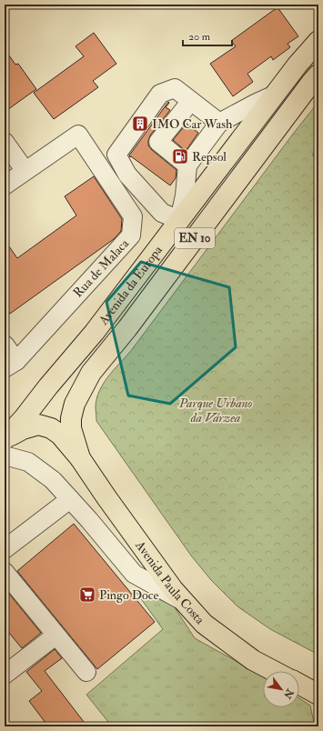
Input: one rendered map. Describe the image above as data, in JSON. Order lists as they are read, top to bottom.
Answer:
{
  "streets": {
    "main road": ["EN 10", "Avenida da Europa", "Avenida Paula Costa"],
    "street": ["Rua de Malaca"]
  },
  "crossings": [
    ["Avenida da Europa", "Avenida Paula Costa"]
  ],
  "parks": ["Parque Urbano da Várzea"],
  "places": {
    "building": ["IMO Car Wash"],
    "fuel station": ["Repsol"],
    "supermarket": ["Pingo Doce"]
  },
  "scale_bar": "20 m",
  "north": "bottom right"
}
